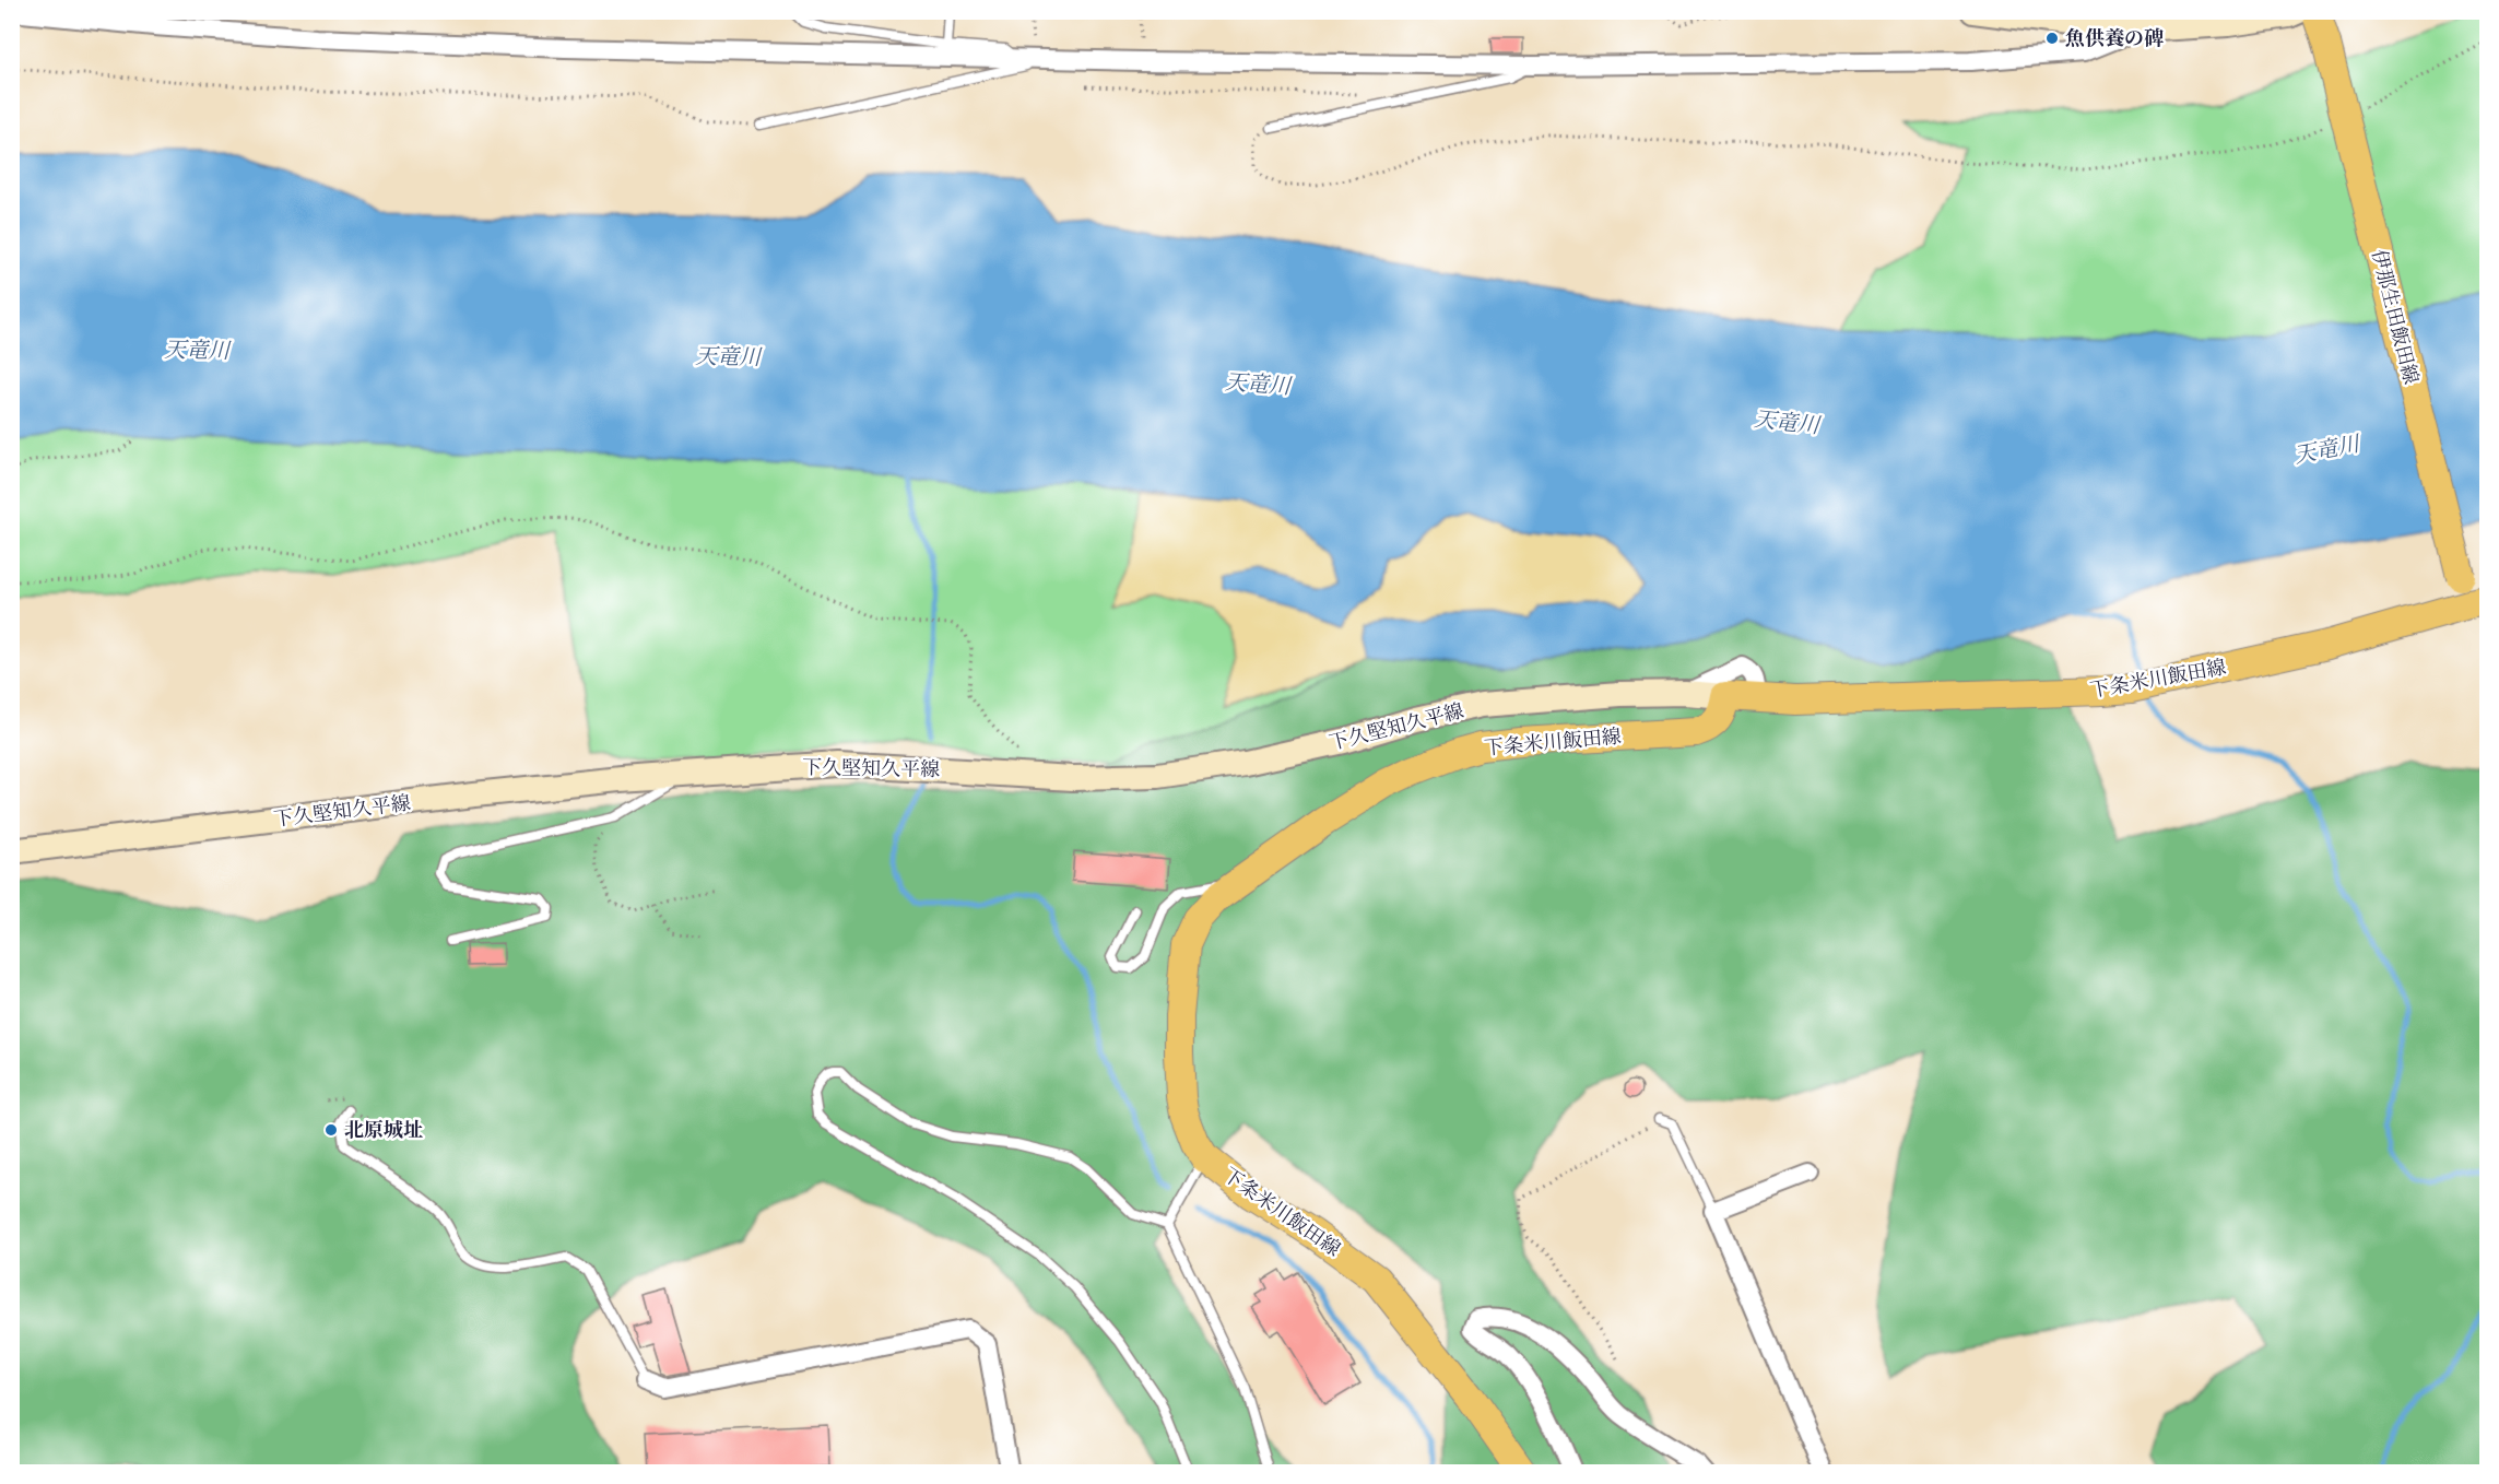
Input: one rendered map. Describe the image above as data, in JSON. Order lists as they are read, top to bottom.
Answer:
{
  "streets": {
    "main road": ["伊那生田飯田線", "下条米川飯田線", "下久堅知久平線"]
  },
  "crossings": [
    ["伊那生田飯田線", "下条米川飯田線"],
    ["下条米川飯田線", "下久堅知久平線"]
  ],
  "water": ["天竜川"],
  "places": ["魚供養の碑", "北原城址"]
}
